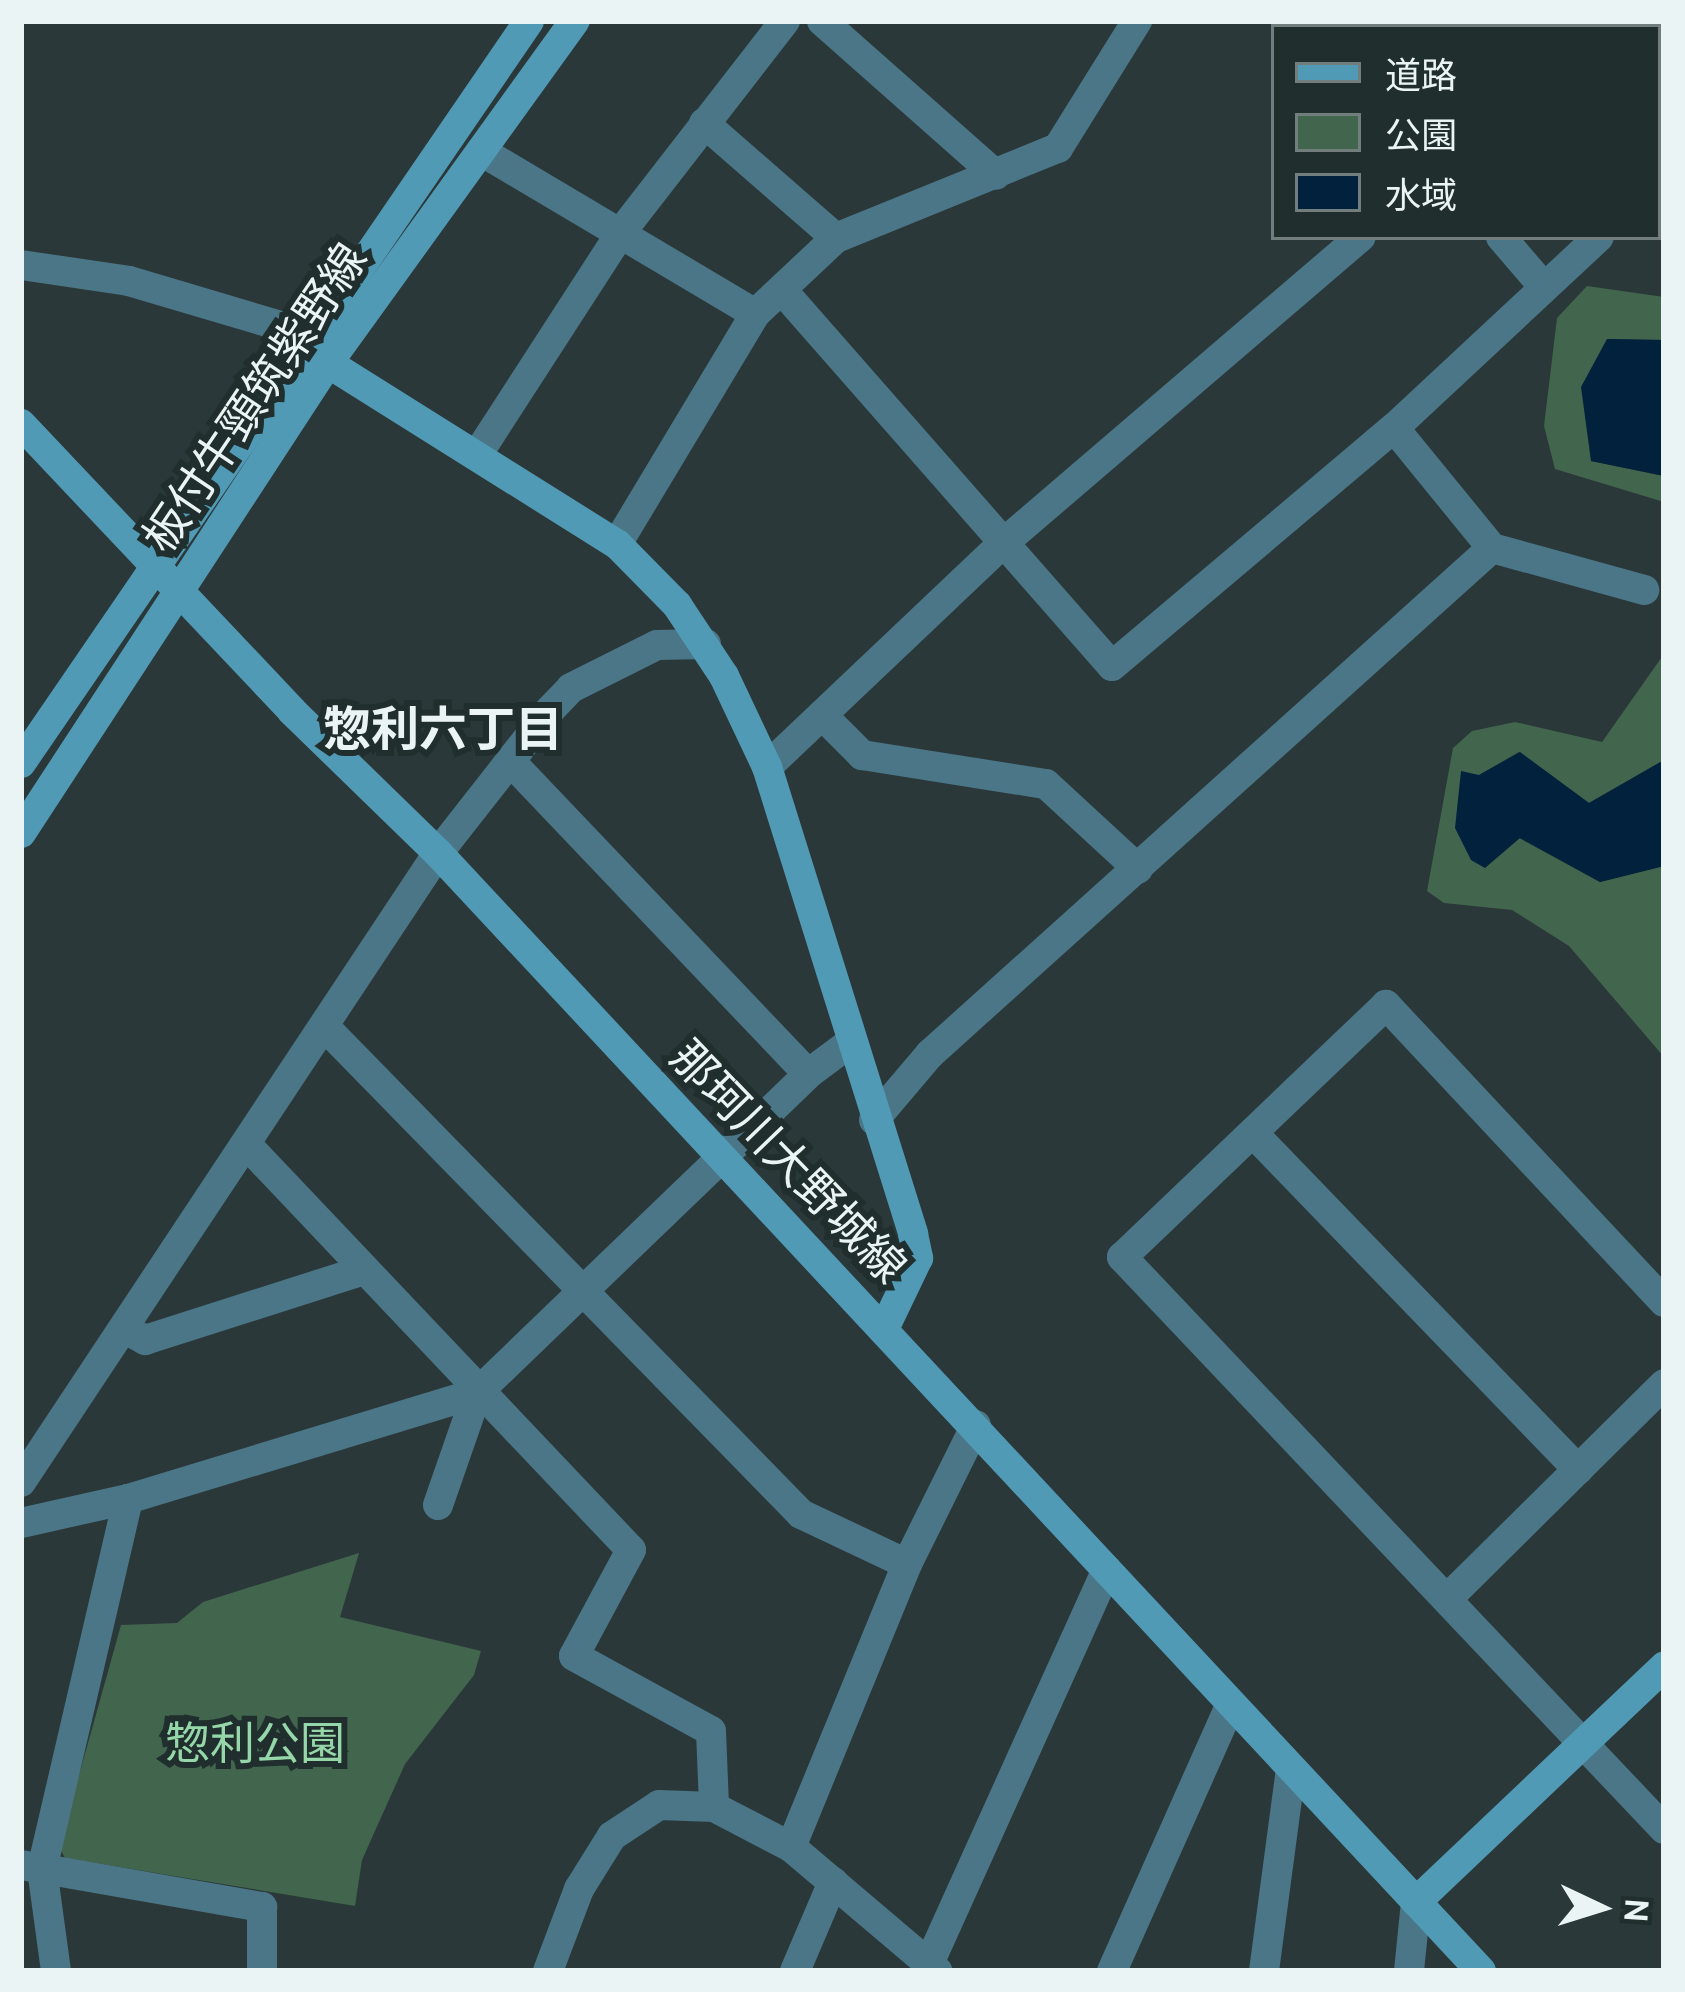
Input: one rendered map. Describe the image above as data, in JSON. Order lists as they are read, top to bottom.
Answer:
{
  "streets": {
    "main road": ["板付牛頸筑紫野線", "那珂川大野城線"]
  },
  "crossings": [
    ["板付牛頸筑紫野線", "那珂川大野城線"]
  ],
  "districts": ["惣利六丁目"],
  "parks": ["惣利公園"],
  "legend": ["道路", "公園", "水域"],
  "north": "right"
}
